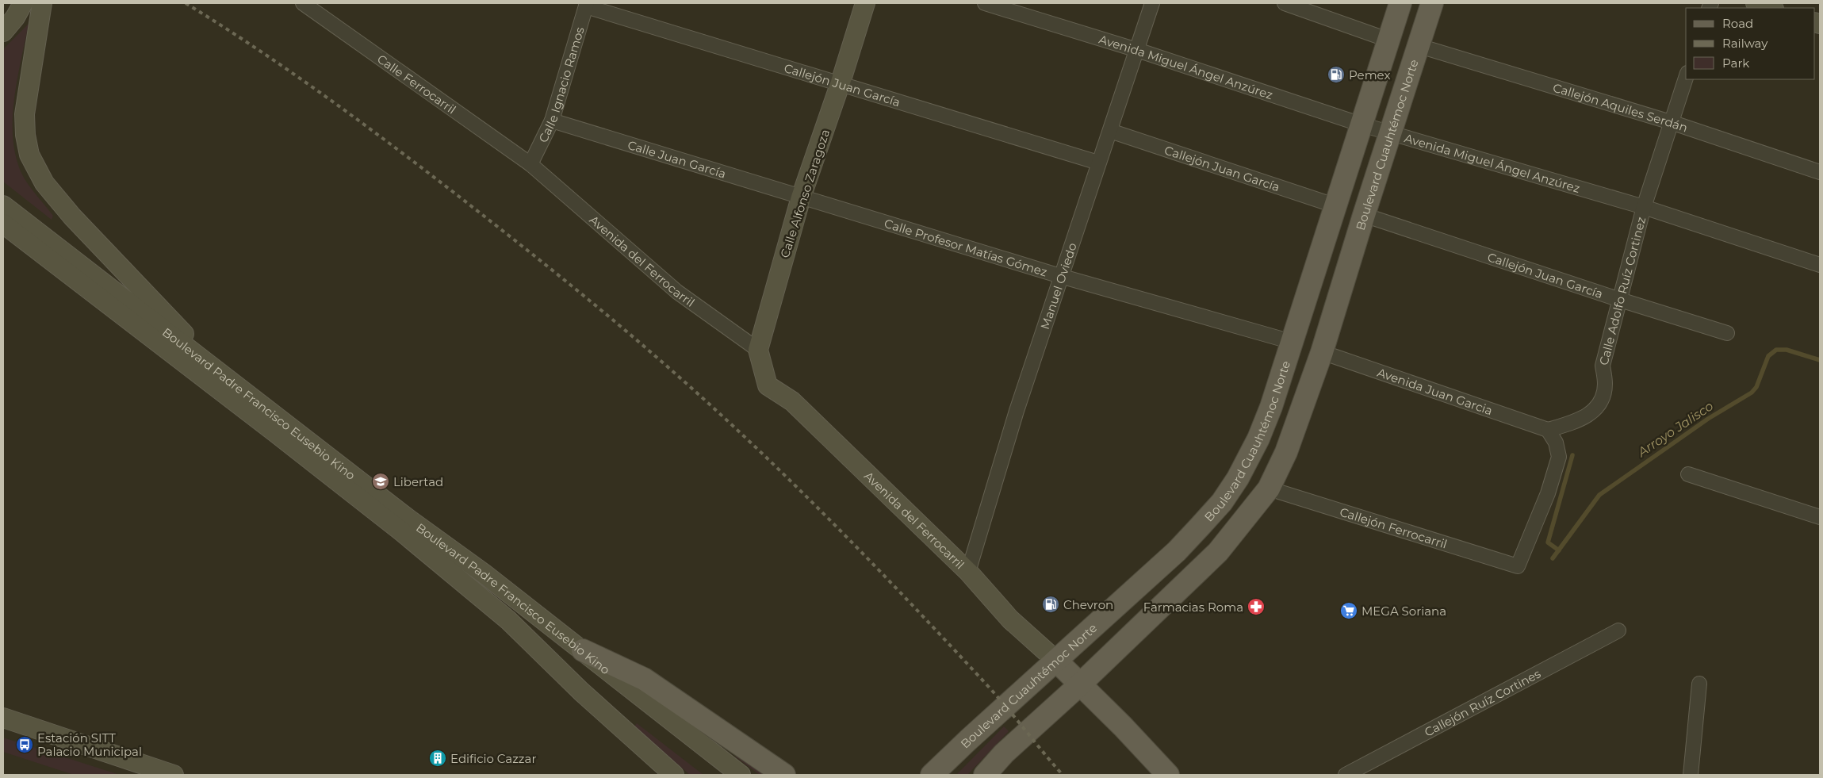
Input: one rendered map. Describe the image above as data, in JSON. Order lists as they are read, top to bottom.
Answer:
{
  "streets": {
    "main road": [
      "Boulevard Cuauhtémoc Norte",
      "Calle Alfonso Zaragoza",
      "Avenida del Ferrocarril",
      "Boulevard Padre Francisco Eusebio Kino"
    ],
    "street": [
      "Avenida Miguel Ángel Anzúrez",
      "Calle Ferrocarril",
      "Calle Ignacio Ramos",
      "Callejón Juan García",
      "Callejón Aquiles Serdán",
      "Calle Juan García",
      "Calle Profesor Matías Gómez",
      "Manuel Oviedo",
      "Calle Adolfo Ruíz Cortinez",
      "Avenida Juan Garcia",
      "Callejón Ferrocarril",
      "Callejón Ruíz Cortines"
    ]
  },
  "crossings": [
    ["Avenida Miguel Ángel Anzúrez", "Boulevard Cuauhtémoc Norte"],
    ["Avenida Miguel Ángel Anzúrez", "Manuel Oviedo"],
    ["Avenida Miguel Ángel Anzúrez", "Calle Adolfo Ruíz Cortinez"],
    ["Calle Ferrocarril", "Calle Ignacio Ramos"],
    ["Calle Ferrocarril", "Avenida del Ferrocarril"],
    ["Calle Ignacio Ramos", "Callejón Juan García"],
    ["Calle Ignacio Ramos", "Calle Juan García"],
    ["Calle Ignacio Ramos", "Avenida del Ferrocarril"],
    ["Callejón Juan García", "Boulevard Cuauhtémoc Norte"],
    ["Callejón Juan García", "Calle Alfonso Zaragoza"],
    ["Callejón Juan García", "Manuel Oviedo"],
    ["Callejón Juan García", "Calle Adolfo Ruíz Cortinez"],
    ["Callejón Aquiles Serdán", "Boulevard Cuauhtémoc Norte"],
    ["Callejón Aquiles Serdán", "Calle Adolfo Ruíz Cortinez"],
    ["Boulevard Cuauhtémoc Norte", "Calle Profesor Matías Gómez"],
    ["Boulevard Cuauhtémoc Norte", "Avenida del Ferrocarril"],
    ["Boulevard Cuauhtémoc Norte", "Avenida Juan Garcia"],
    ["Boulevard Cuauhtémoc Norte", "Callejón Ferrocarril"],
    ["Calle Juan García", "Calle Alfonso Zaragoza"],
    ["Calle Juan García", "Calle Profesor Matías Gómez"],
    ["Calle Alfonso Zaragoza", "Calle Profesor Matías Gómez"],
    ["Calle Alfonso Zaragoza", "Avenida del Ferrocarril"],
    ["Calle Profesor Matías Gómez", "Manuel Oviedo"],
    ["Avenida del Ferrocarril", "Manuel Oviedo"],
    ["Calle Adolfo Ruíz Cortinez", "Avenida Juan Garcia"],
    ["Calle Adolfo Ruíz Cortinez", "Callejón Ferrocarril"],
    ["Avenida Juan Garcia", "Callejón Ferrocarril"]
  ],
  "water": ["Arroyo Jalisco"],
  "places": {
    "fuel station": ["Pemex", "Chevron"],
    "school or university": ["Libertad"],
    "pharmacy": ["Farmacias Roma"],
    "supermarket": ["MEGA Soriana"],
    "bus stop": ["Estación SITT Palacio Municipal"],
    "building": ["Edificio Cazzar"]
  },
  "legend": ["Road", "Railway", "Park"]
}
